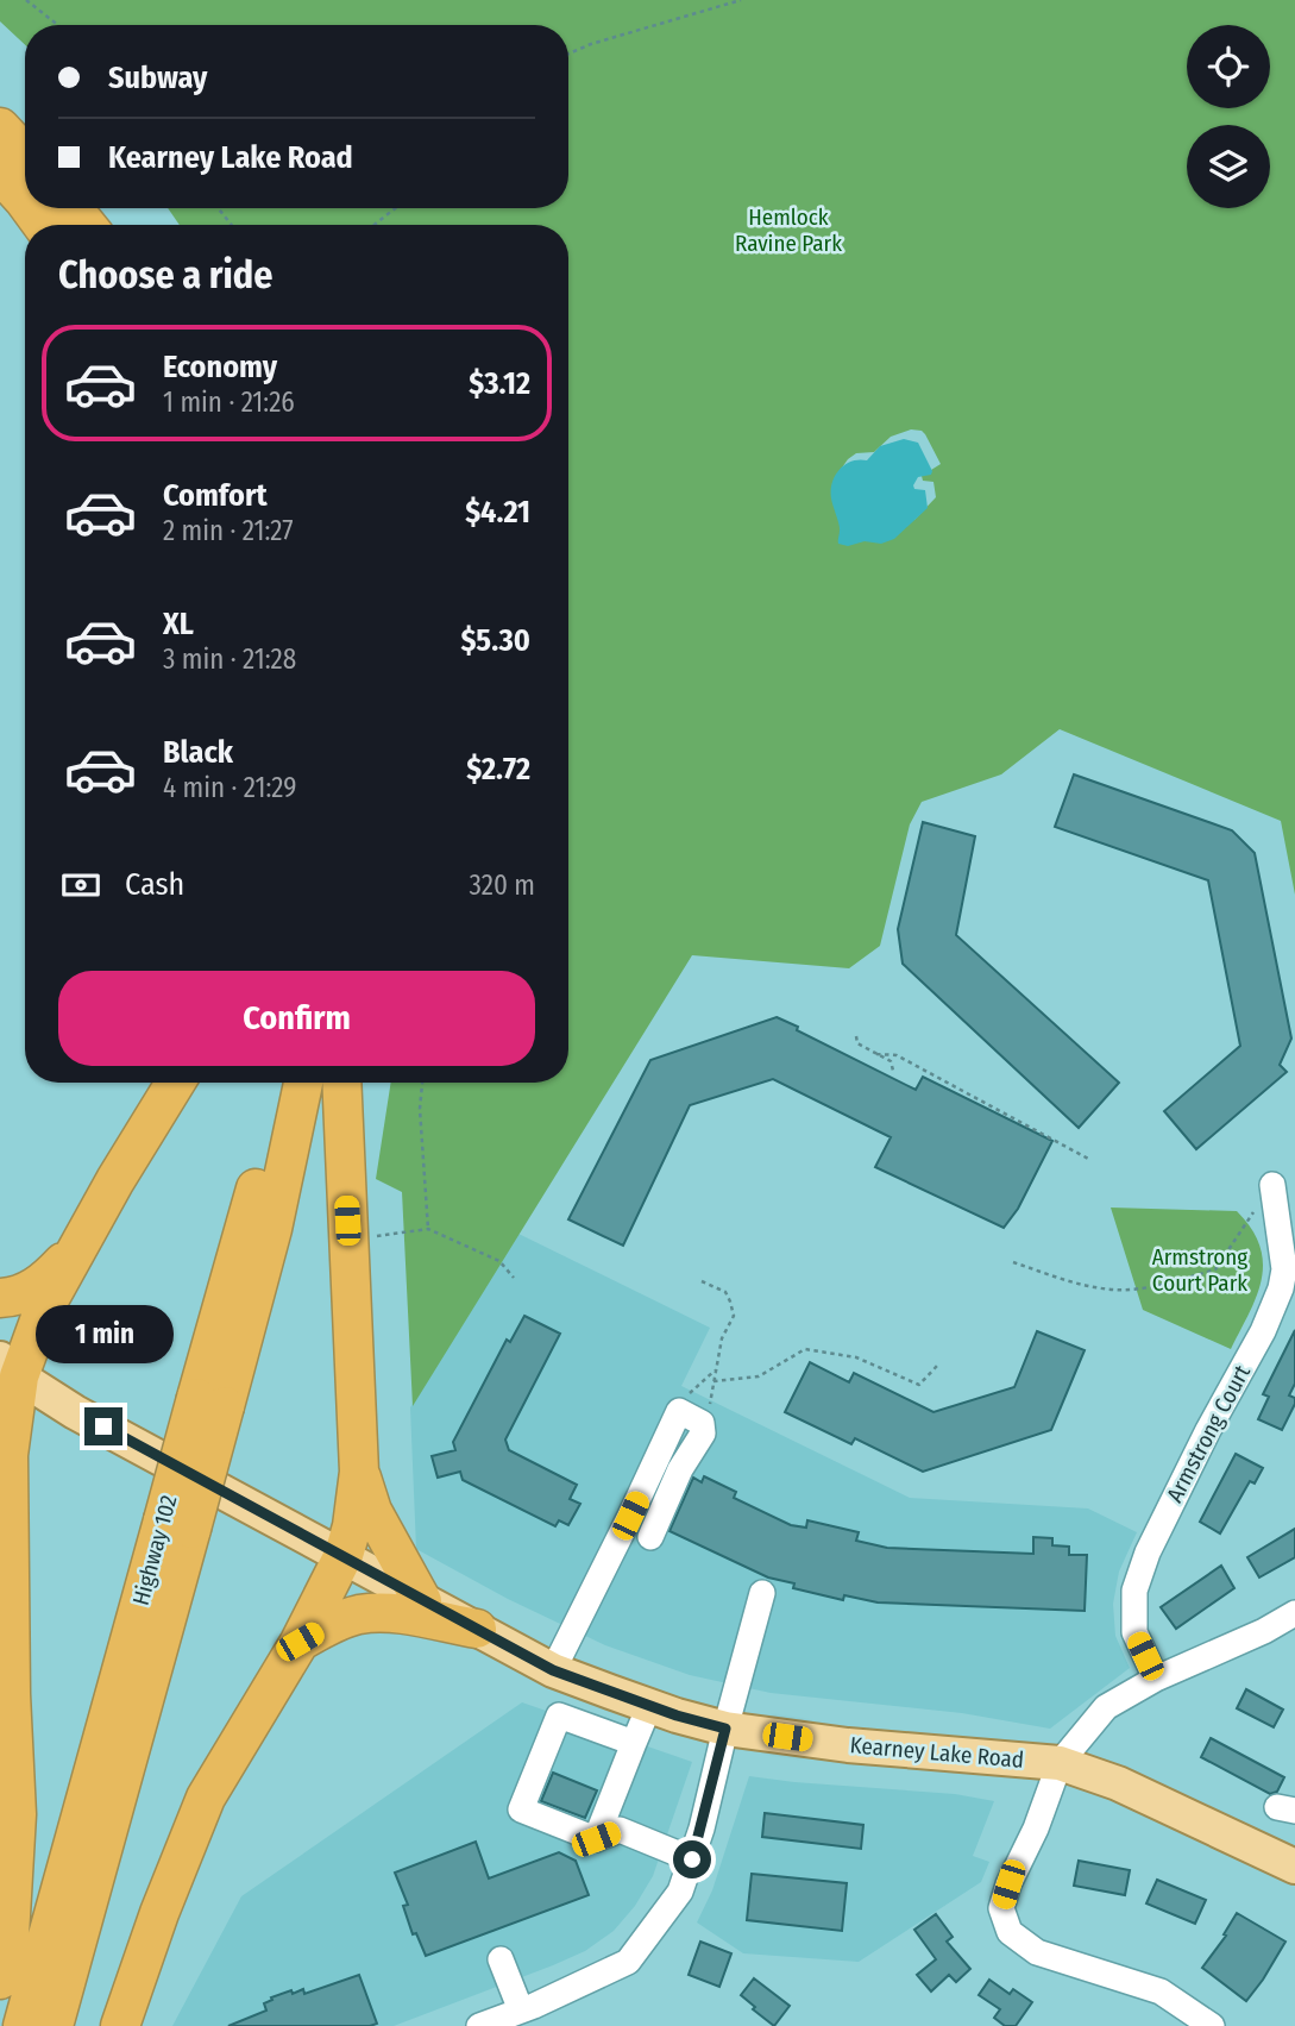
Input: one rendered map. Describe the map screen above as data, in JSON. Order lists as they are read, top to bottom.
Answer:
{
  "streets": {
    "highway": ["Highway 102"],
    "main road": ["Kearney Lake Road"],
    "street": ["Armstrong Court"]
  },
  "parks": ["Hemlock Ravine Park", "Armstrong Court Park"],
  "page": {
    "banner": ["Subway", "Kearney Lake Road"],
    "heading": "Choose a ride",
    "list": [
      {
        "name": "Economy",
        "note": "1 min · 21:26",
        "value": "$3.12"
      },
      {
        "name": "Comfort",
        "note": "2 min · 21:27",
        "value": "$4.21"
      },
      {
        "name": "XL",
        "note": "3 min · 21:28",
        "value": "$5.30"
      },
      {
        "name": "Black",
        "note": "4 min · 21:29",
        "value": "$2.72"
      }
    ],
    "pay": ["Cash", "320 m"],
    "buttons": "Confirm",
    "bubble": "1 min"
  }
}
